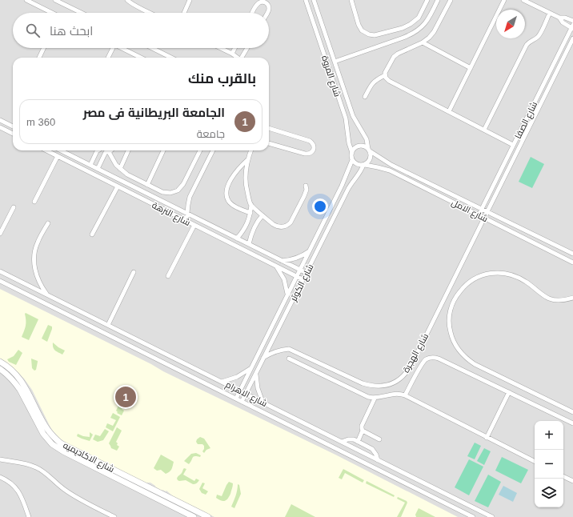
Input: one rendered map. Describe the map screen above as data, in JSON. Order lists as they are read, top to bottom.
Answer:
{
  "streets": {
    "street": [
      "شارع المروة",
      "شارع الصفا",
      "شارع الامل",
      "شارع النزهة",
      "شارع الكوثر",
      "شارع الهجرة",
      "شارع الاهرام",
      "شارع الاكاديميه"
    ]
  },
  "crossings": [
    ["شارع المروة", "شارع الامل"],
    ["شارع المروة", "شارع الكوثر"],
    ["شارع الصفا", "شارع الامل"],
    ["شارع الصفا", "شارع الهجرة"],
    ["شارع الامل", "شارع الكوثر"],
    ["شارع الامل", "شارع الهجرة"],
    ["شارع النزهة", "شارع الكوثر"],
    ["شارع الكوثر", "شارع الهجرة"],
    ["شارع الكوثر", "شارع الاهرام"]
  ],
  "north": "bottom left",
  "page": {
    "search": "ابحث هنا",
    "heading": "بالقرب منك",
    "list": [
      {
        "mark": "1",
        "name": "الجامعة البريطانية فى مصر",
        "note": "جامعة",
        "value": "360 m"
      }
    ],
    "pins": "1",
    "map_buttons": ["+", "−"]
  }
}
